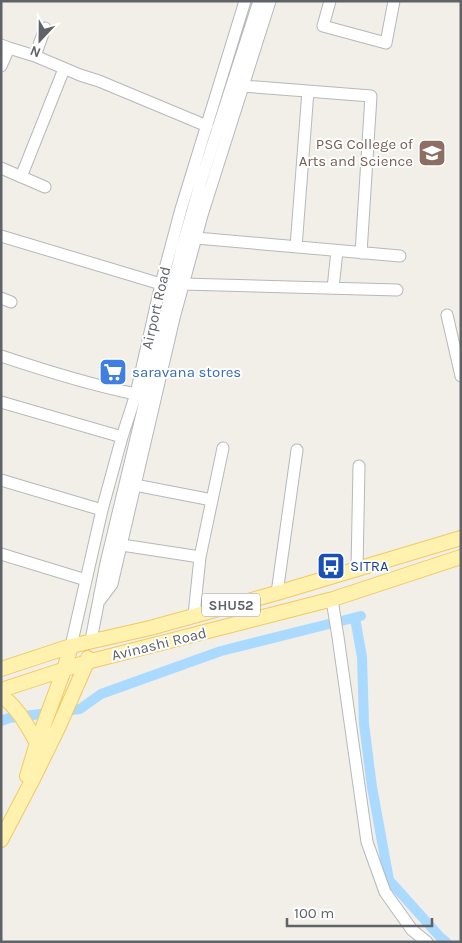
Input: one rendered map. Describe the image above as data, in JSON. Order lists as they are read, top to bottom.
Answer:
{
  "streets": {
    "main road": ["SHU52", "Avinashi Road"],
    "street": ["Airport Road"]
  },
  "crossings": [
    ["Airport Road", "Avinashi Road"]
  ],
  "places": {
    "school or university": ["PSG College of Arts and Science"],
    "supermarket": ["saravana stores"],
    "bus stop": ["SITRA"]
  },
  "scale_bar": "100 m",
  "north": "bottom"
}
